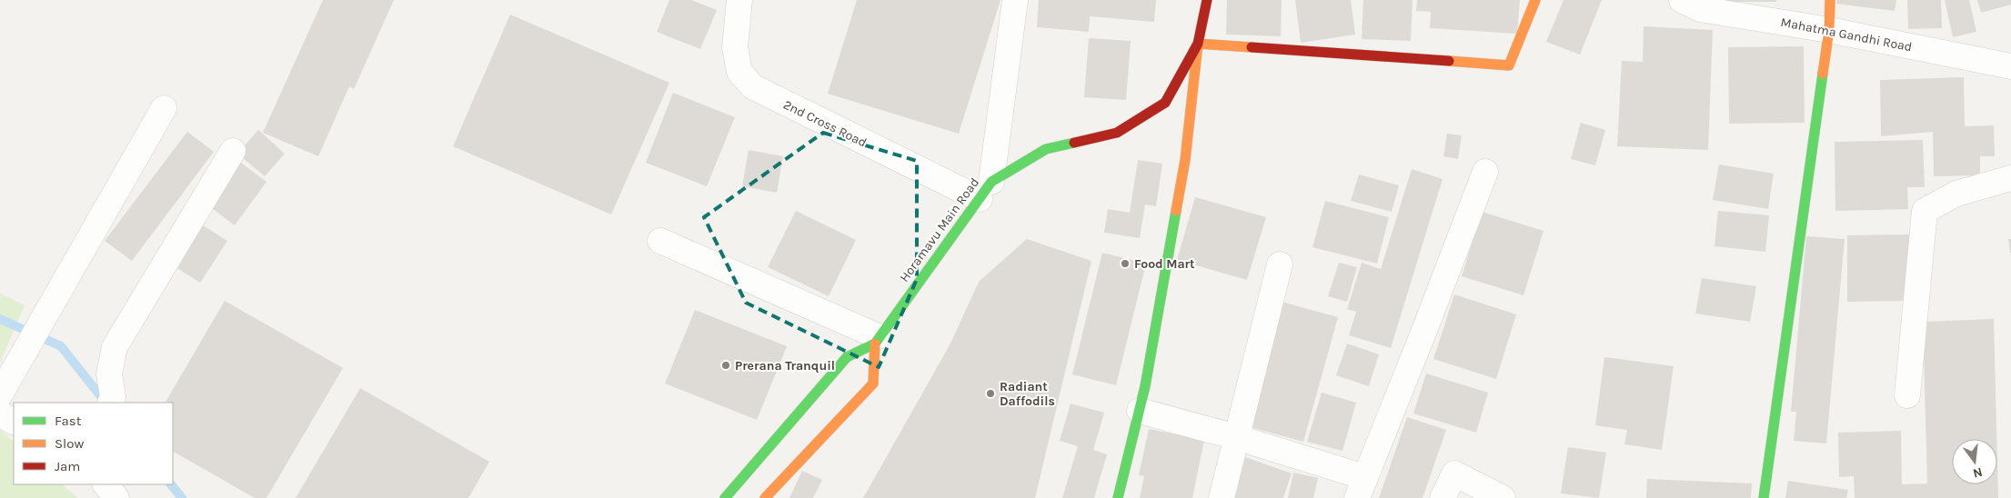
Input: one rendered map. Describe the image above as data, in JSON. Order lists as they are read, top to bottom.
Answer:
{
  "streets": {
    "street": ["Mahatma Gandhi Road", "2nd Cross Road", "Horamavu Main Road"]
  },
  "crossings": [
    ["2nd Cross Road", "Horamavu Main Road"]
  ],
  "places": ["Food Mart", "Prerana Tranquil", "Radiant Daffodils"],
  "legend": ["Fast", "Slow", "Jam"],
  "north": "bottom"
}
